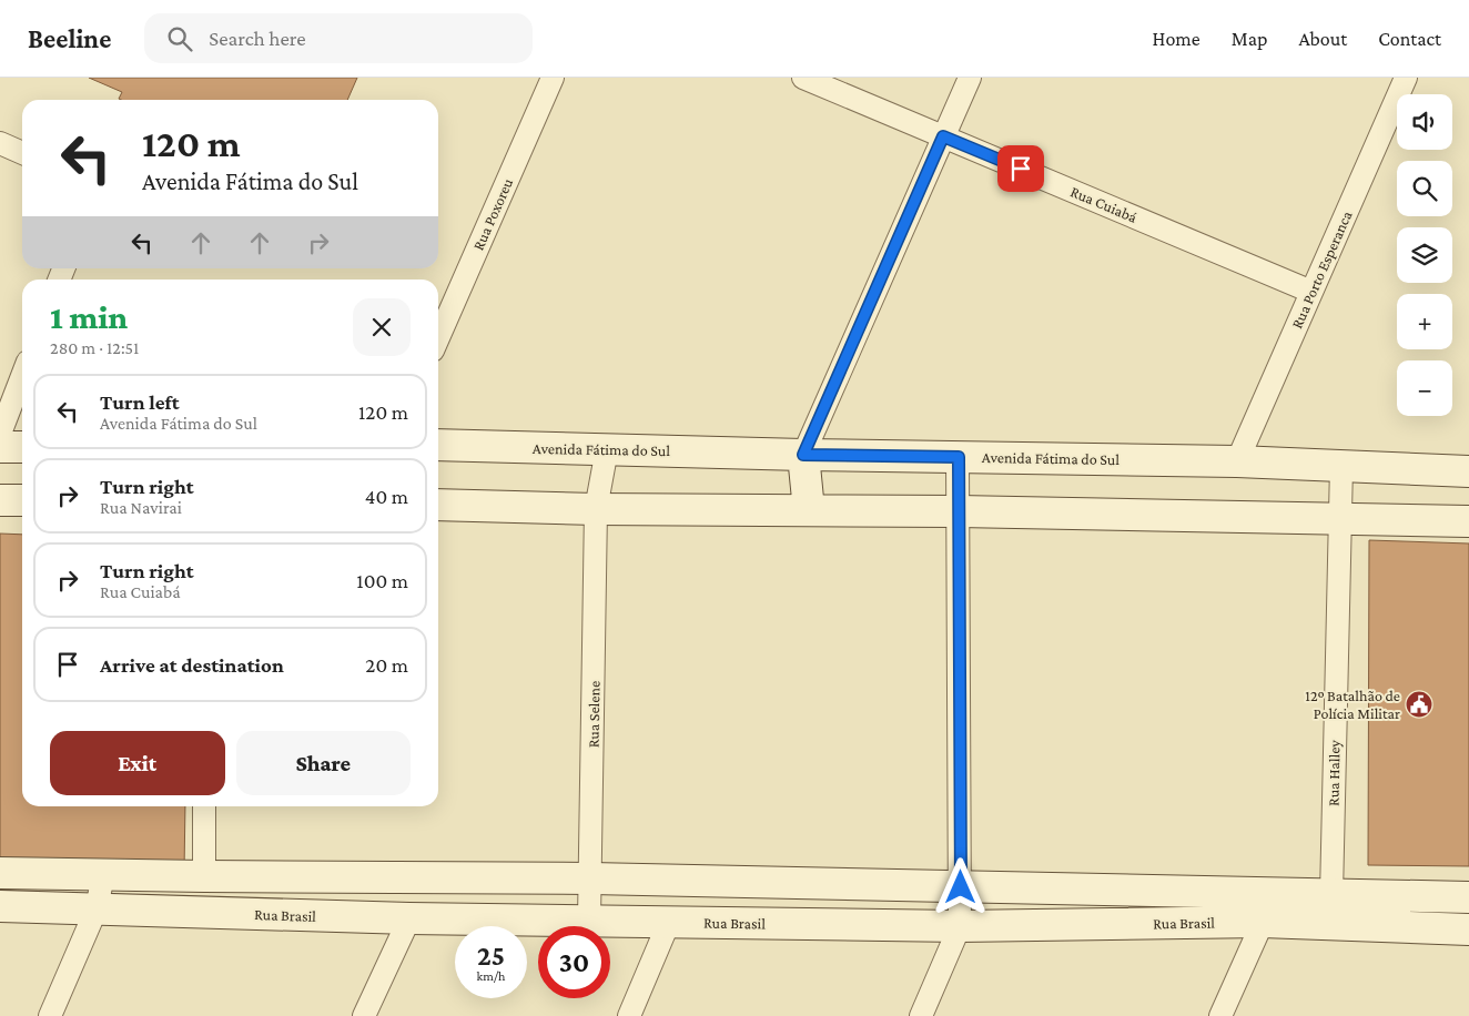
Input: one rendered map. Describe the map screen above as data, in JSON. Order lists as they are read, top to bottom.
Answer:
{
  "streets": {
    "street": [
      "Rua Cuiabá",
      "Rua Poxoreu",
      "Rua Porto Esperanca",
      "Avenida Fátima do Sul",
      "Rua Selene",
      "Rua Halley",
      "Rua Brasil"
    ]
  },
  "crossings": [
    ["Rua Cuiabá", "Rua Porto Esperanca"],
    ["Rua Porto Esperanca", "Avenida Fátima do Sul"],
    ["Avenida Fátima do Sul", "Rua Selene"],
    ["Avenida Fátima do Sul", "Rua Halley"],
    ["Rua Selene", "Rua Brasil"],
    ["Rua Halley", "Rua Brasil"]
  ],
  "places": {
    "public building": ["12º Batalhão de Polícia Militar"]
  },
  "page": {
    "header": "Beeline",
    "search": "Search here",
    "nav": [
      "Home",
      "Map",
      "About",
      "Contact"
    ],
    "map_buttons": ["+", "−"],
    "turn": ["120 m", "Avenida Fátima do Sul"],
    "heading": ["1 min", "280 m · 12:51"],
    "list": [
      {
        "name": "Turn left",
        "note": "Avenida Fátima do Sul",
        "value": "120 m"
      },
      {
        "name": "Turn right",
        "note": "Rua Navirai",
        "value": "40 m"
      },
      {
        "name": "Turn right",
        "note": "Rua Cuiabá",
        "value": "100 m"
      },
      {
        "name": "Arrive at destination",
        "value": "20 m"
      }
    ],
    "buttons": ["Exit", "Share"],
    "speed": "25 km/h",
    "limit": "30"
  }
}
